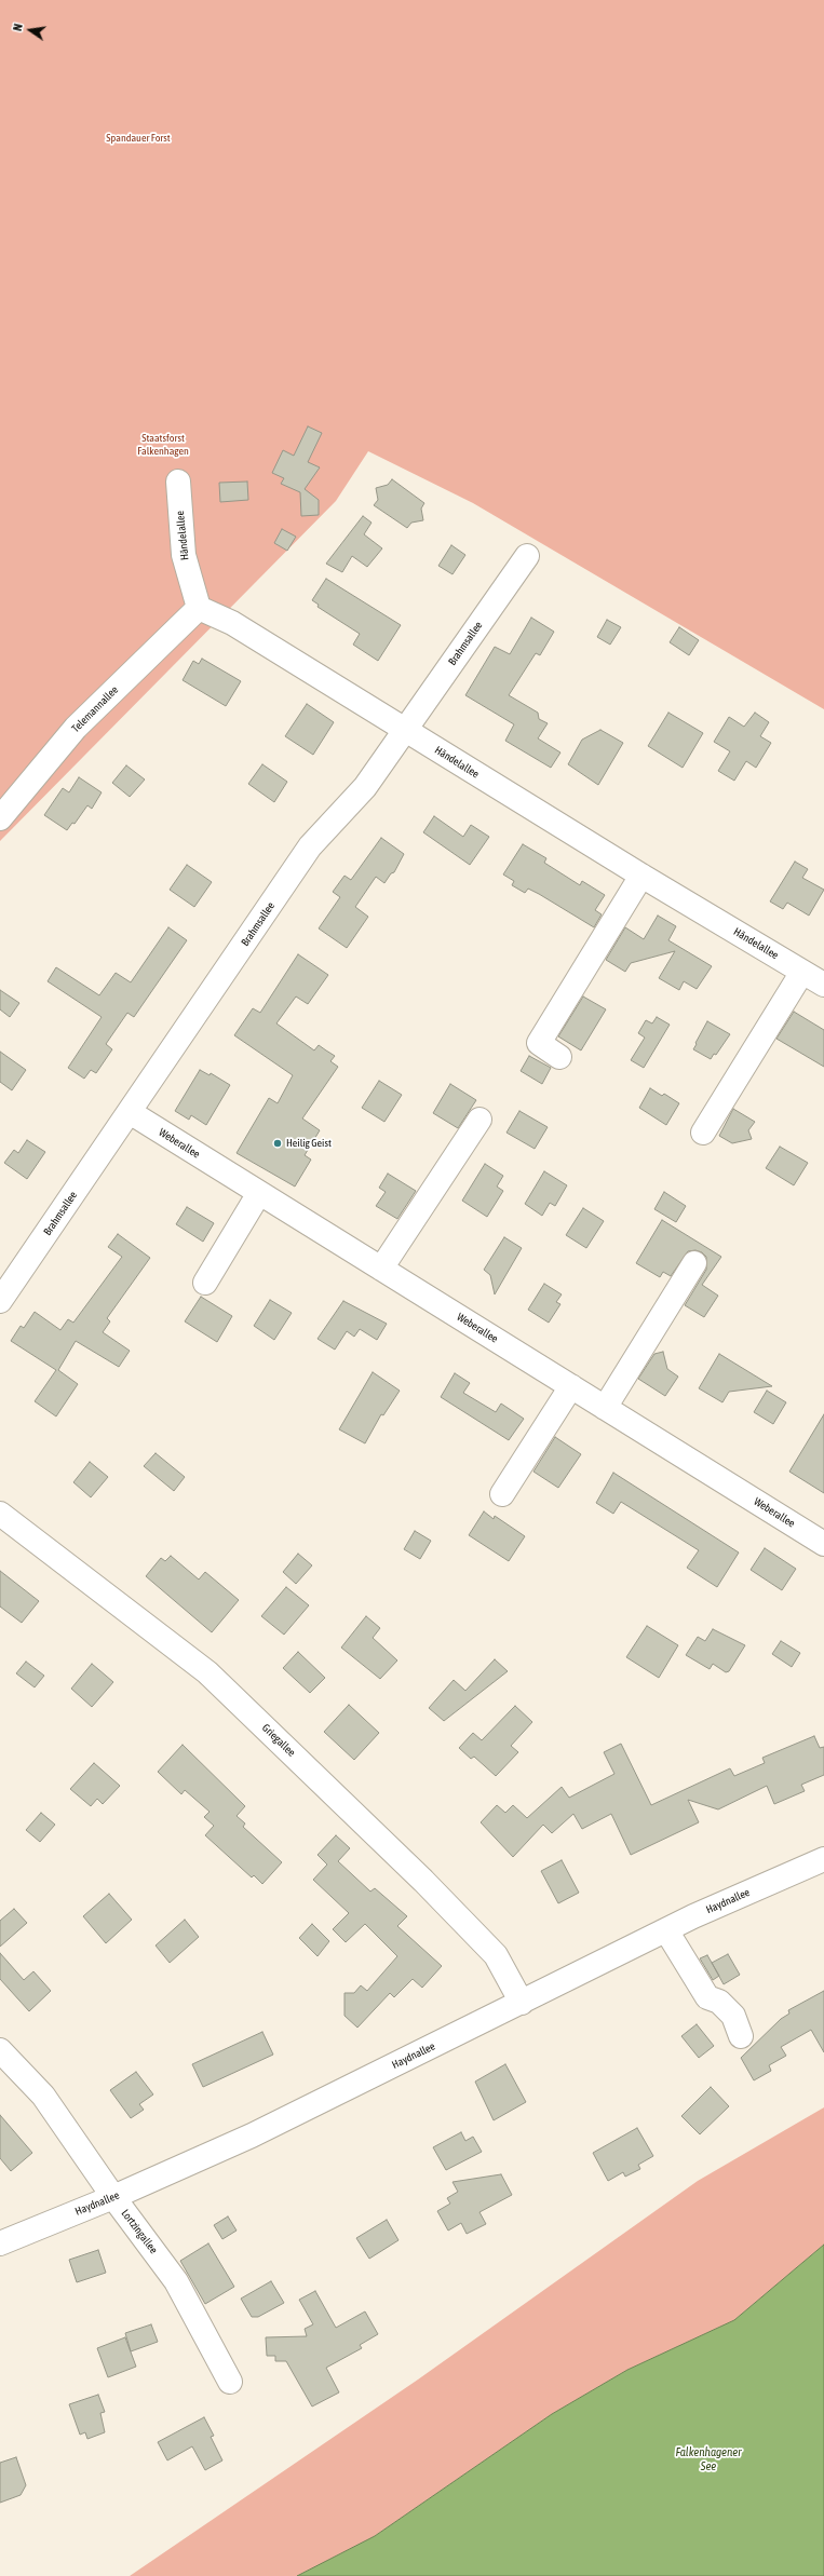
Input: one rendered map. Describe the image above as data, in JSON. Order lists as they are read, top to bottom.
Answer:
{
  "streets": {
    "street": [
      "Händelallee",
      "Brahmsallee",
      "Telemannallee",
      "Weberallee",
      "Griegallee",
      "Haydnallee",
      "Lortzingallee"
    ]
  },
  "crossings": [
    ["Händelallee", "Brahmsallee"],
    ["Händelallee", "Telemannallee"],
    ["Brahmsallee", "Weberallee"],
    ["Griegallee", "Haydnallee"],
    ["Haydnallee", "Lortzingallee"]
  ],
  "water": ["Falkenhagener See"],
  "parks": ["Spandauer Forst", "Staatsforst Falkenhagen"],
  "places": ["Heilig Geist"],
  "north": "left"
}
